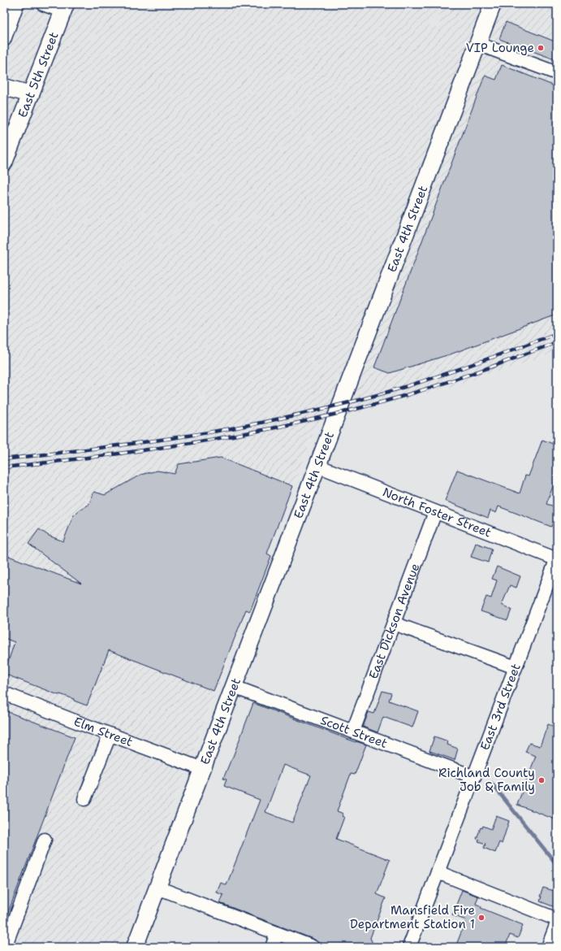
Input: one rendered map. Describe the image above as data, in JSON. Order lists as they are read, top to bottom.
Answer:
{
  "streets": {
    "main road": ["East 5th Street", "East 4th Street"],
    "street": [
      "North Foster Street",
      "East Dickson Avenue",
      "East 3rd Street",
      "Elm Street",
      "Scott Street"
    ]
  },
  "crossings": [
    ["East 4th Street", "North Foster Street"],
    ["East 4th Street", "Elm Street"],
    ["East 4th Street", "Scott Street"],
    ["North Foster Street", "East Dickson Avenue"],
    ["North Foster Street", "East 3rd Street"],
    ["East Dickson Avenue", "Scott Street"],
    ["East 3rd Street", "Scott Street"]
  ],
  "places": ["VIP Lounge", "Richland County Job & Family", "Mansfield Fire Department Station 1"]
}
